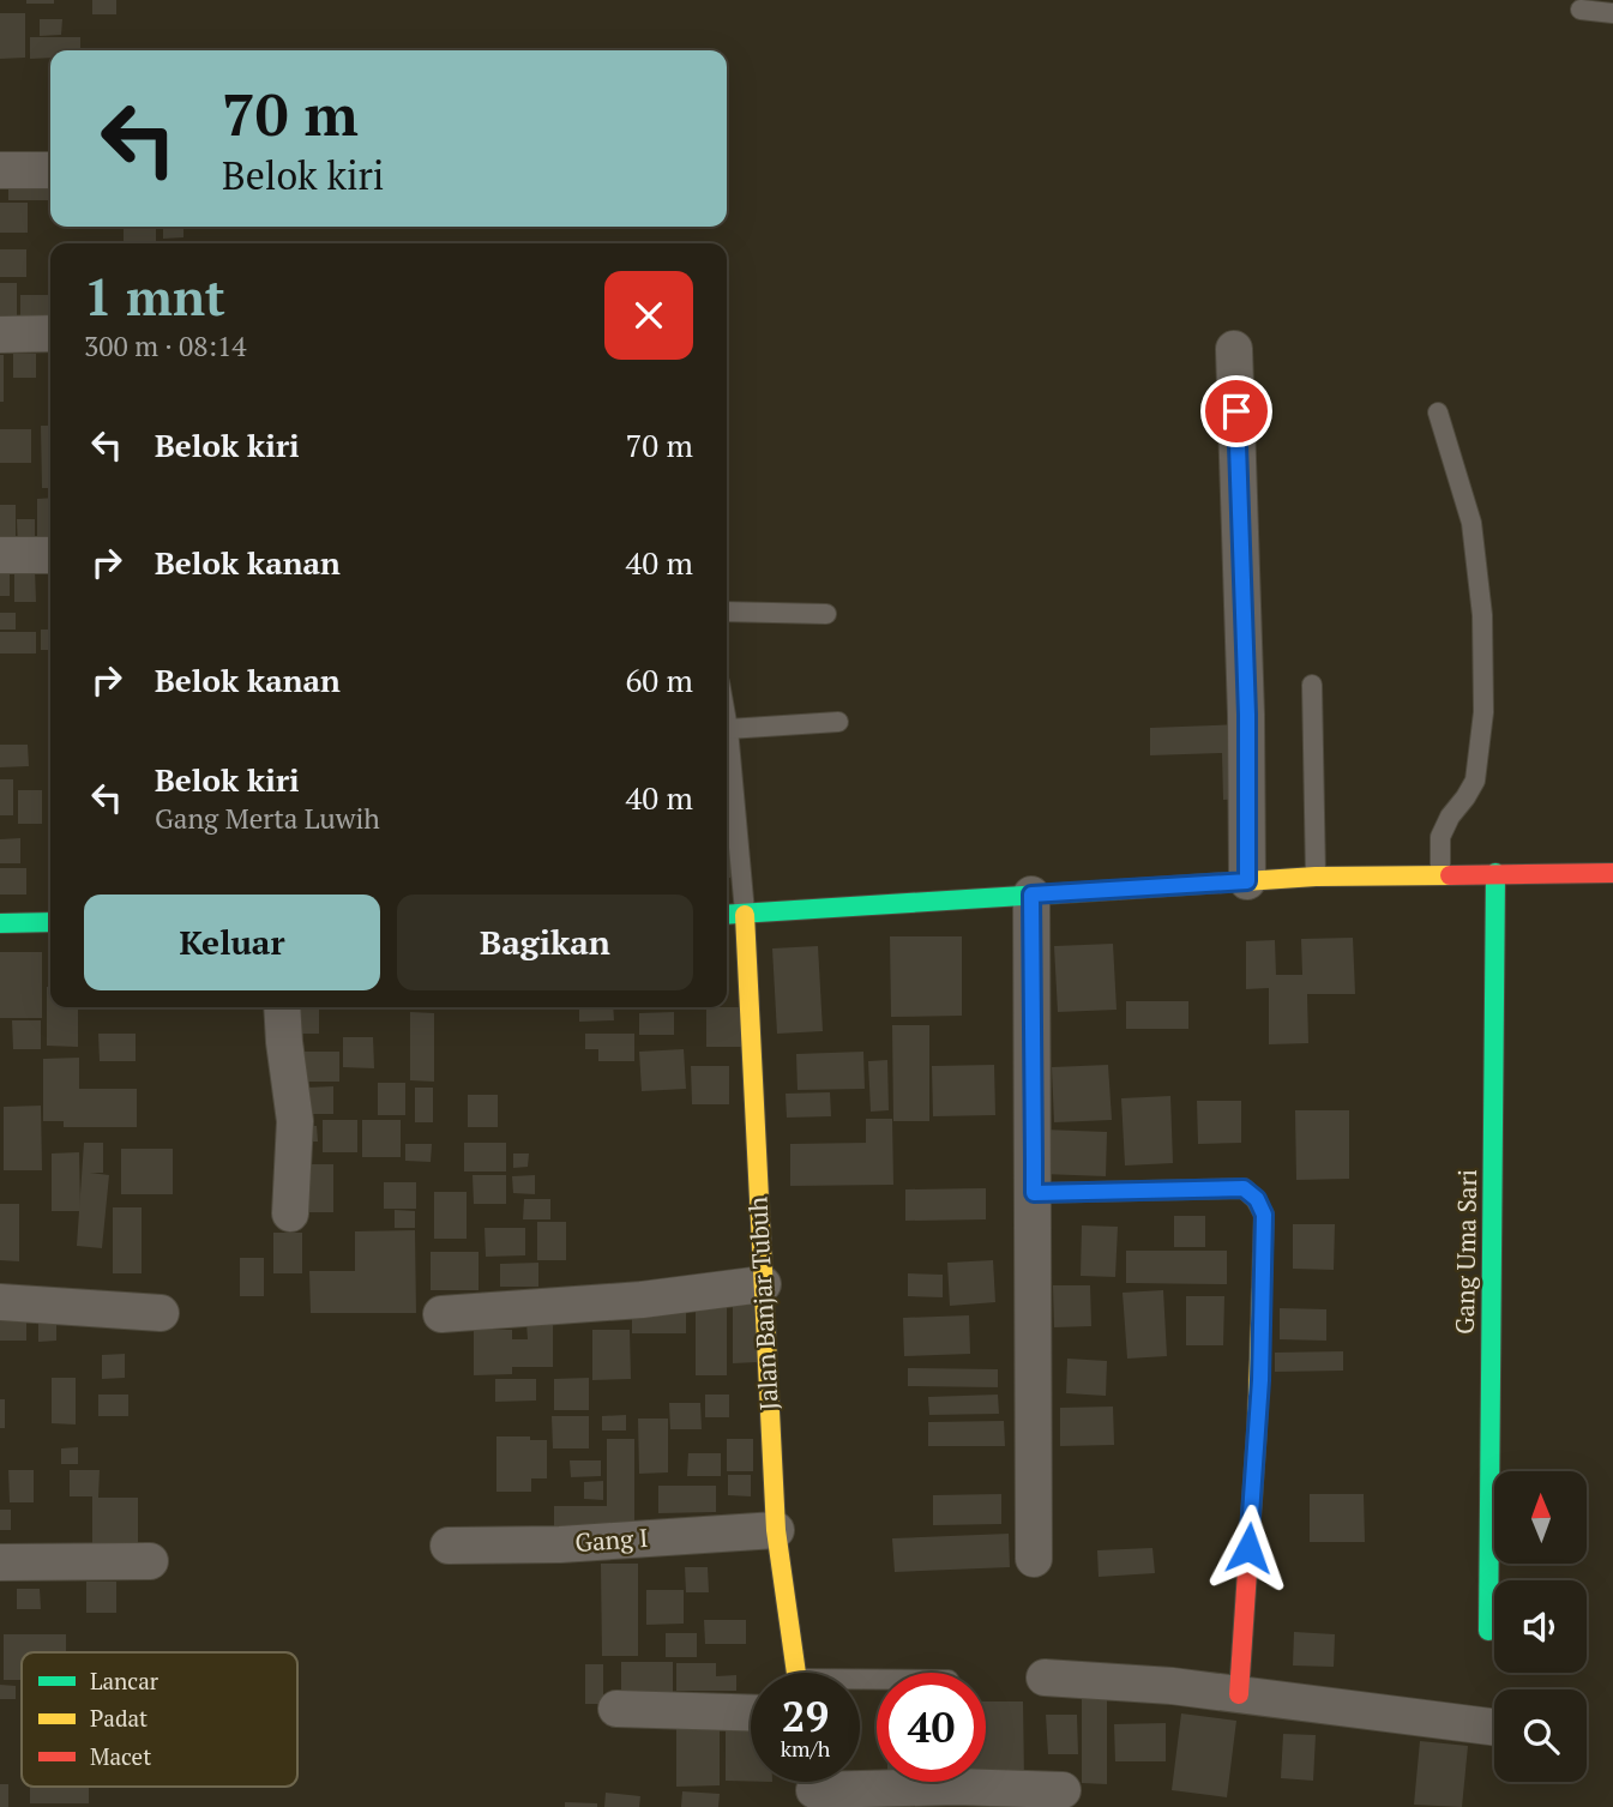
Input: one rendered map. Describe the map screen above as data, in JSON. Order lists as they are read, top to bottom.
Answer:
{
  "streets": {
    "street": ["Gang Uma Sari", "Jalan Banjar Tubuh", "Gang I"]
  },
  "crossings": [
    ["Jalan Banjar Tubuh", "Gang I"]
  ],
  "legend": ["Lancar", "Padat", "Macet"],
  "north": "top",
  "page": {
    "turn": ["70 m", "Belok kiri"],
    "heading": ["1 mnt", "300 m · 08:14"],
    "list": [
      {
        "name": "Belok kiri",
        "value": "70 m"
      },
      {
        "name": "Belok kanan",
        "value": "40 m"
      },
      {
        "name": "Belok kanan",
        "value": "60 m"
      },
      {
        "name": "Belok kiri",
        "note": "Gang Merta Luwih",
        "value": "40 m"
      }
    ],
    "buttons": ["Keluar", "Bagikan"],
    "speed": "29 km/h",
    "limit": "40"
  }
}
